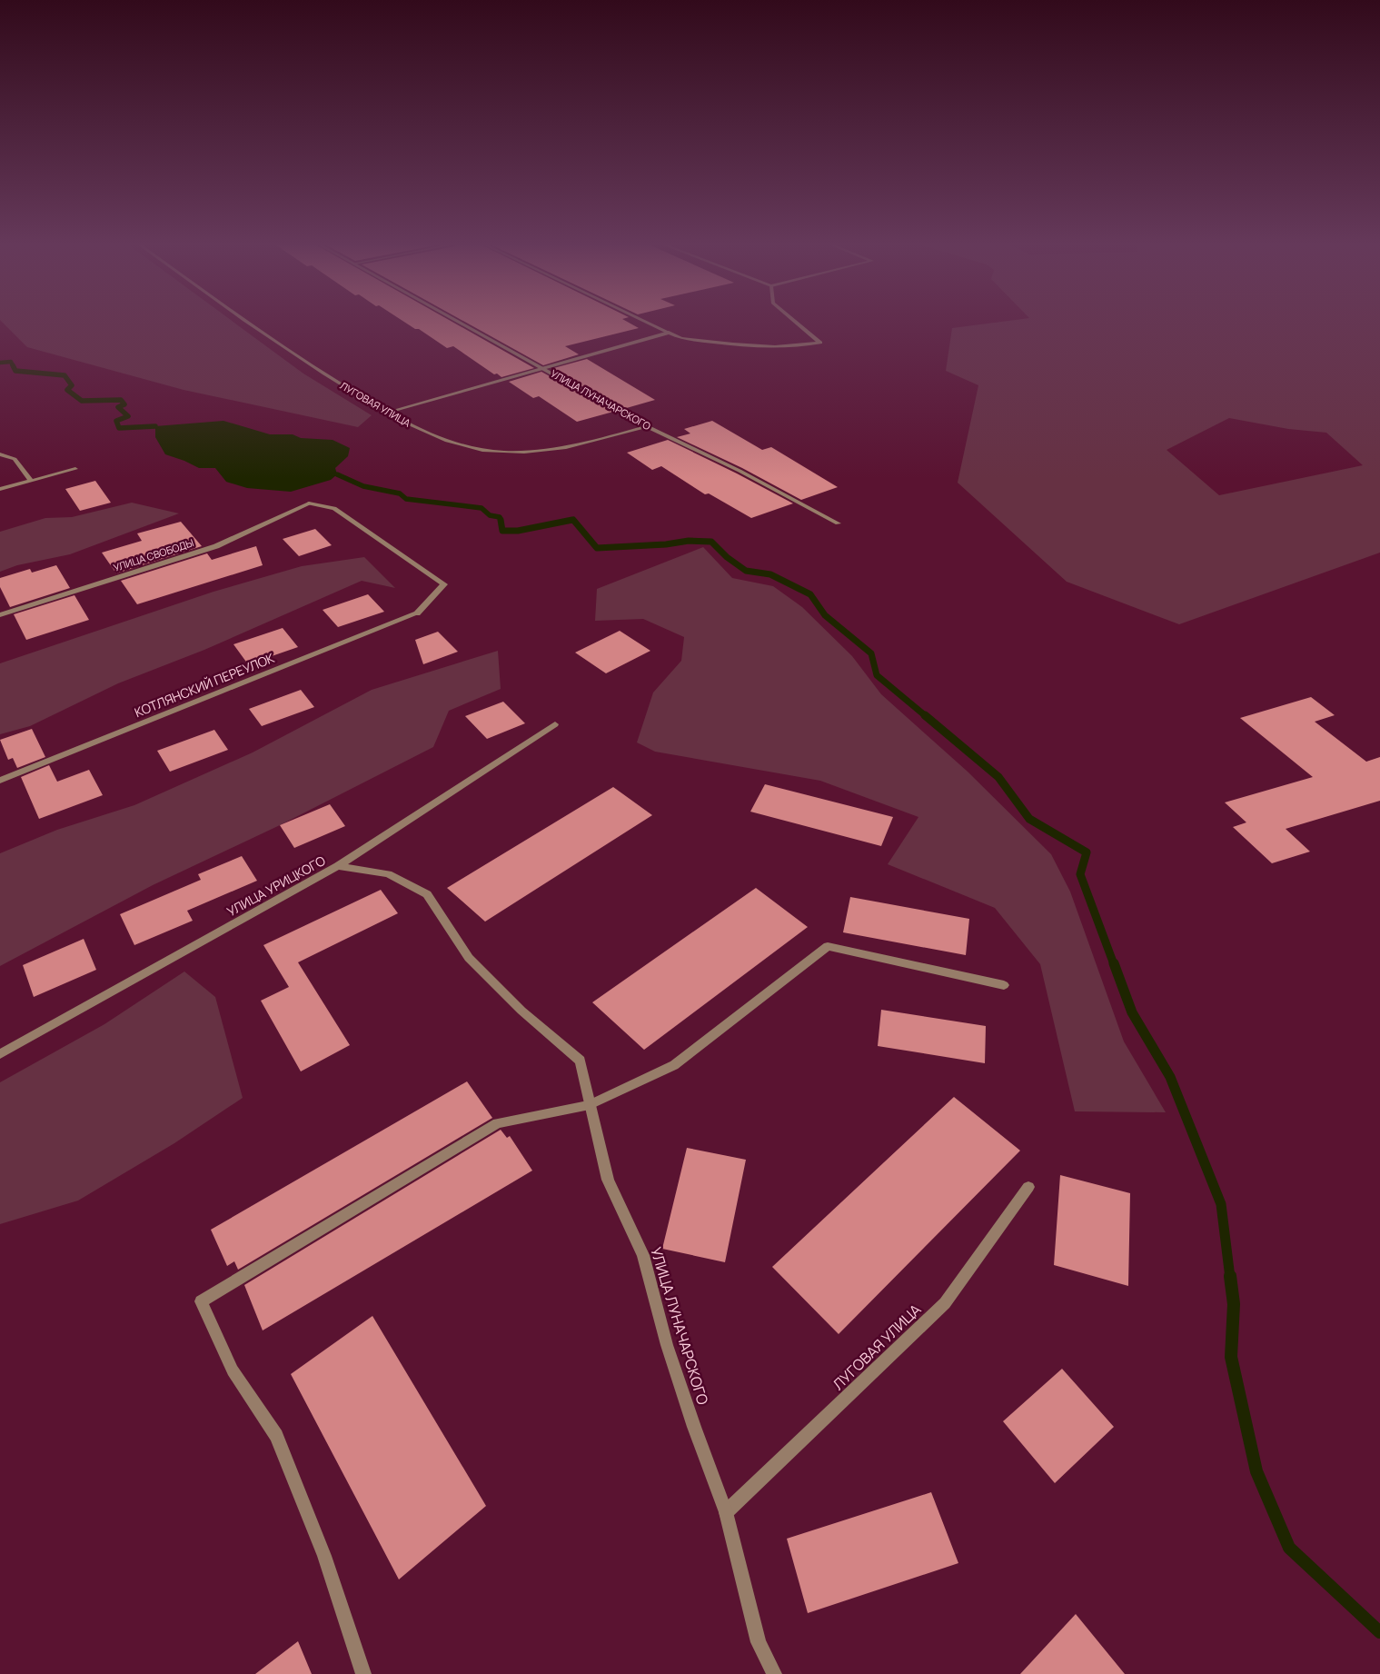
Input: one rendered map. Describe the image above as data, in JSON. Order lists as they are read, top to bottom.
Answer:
{
  "streets": {
    "street": [
      "УЛИЦА ЛУНАЧАРСКОГО",
      "ЛУГОВАЯ УЛИЦА",
      "УЛИЦА СВОБОДЫ",
      "КОТЛЯНСКИЙ ПЕРЕУЛОК",
      "УЛИЦА УРИЦКОГО"
    ]
  },
  "crossings": [
    ["УЛИЦА ЛУНАЧАРСКОГО", "ЛУГОВАЯ УЛИЦА"],
    ["УЛИЦА ЛУНАЧАРСКОГО", "УЛИЦА УРИЦКОГО"],
    ["УЛИЦА СВОБОДЫ", "КОТЛЯНСКИЙ ПЕРЕУЛОК"]
  ]
}
